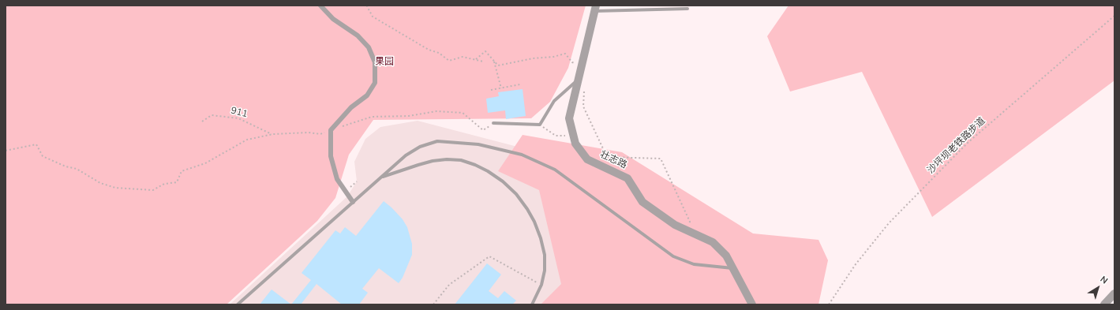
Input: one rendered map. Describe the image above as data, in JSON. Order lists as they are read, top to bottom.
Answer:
{
  "streets": {
    "street": ["壮志路"],
    "path": ["911", "沙坪坝老铁路步道"]
  },
  "parks": ["果园"],
  "north": "top right"
}
